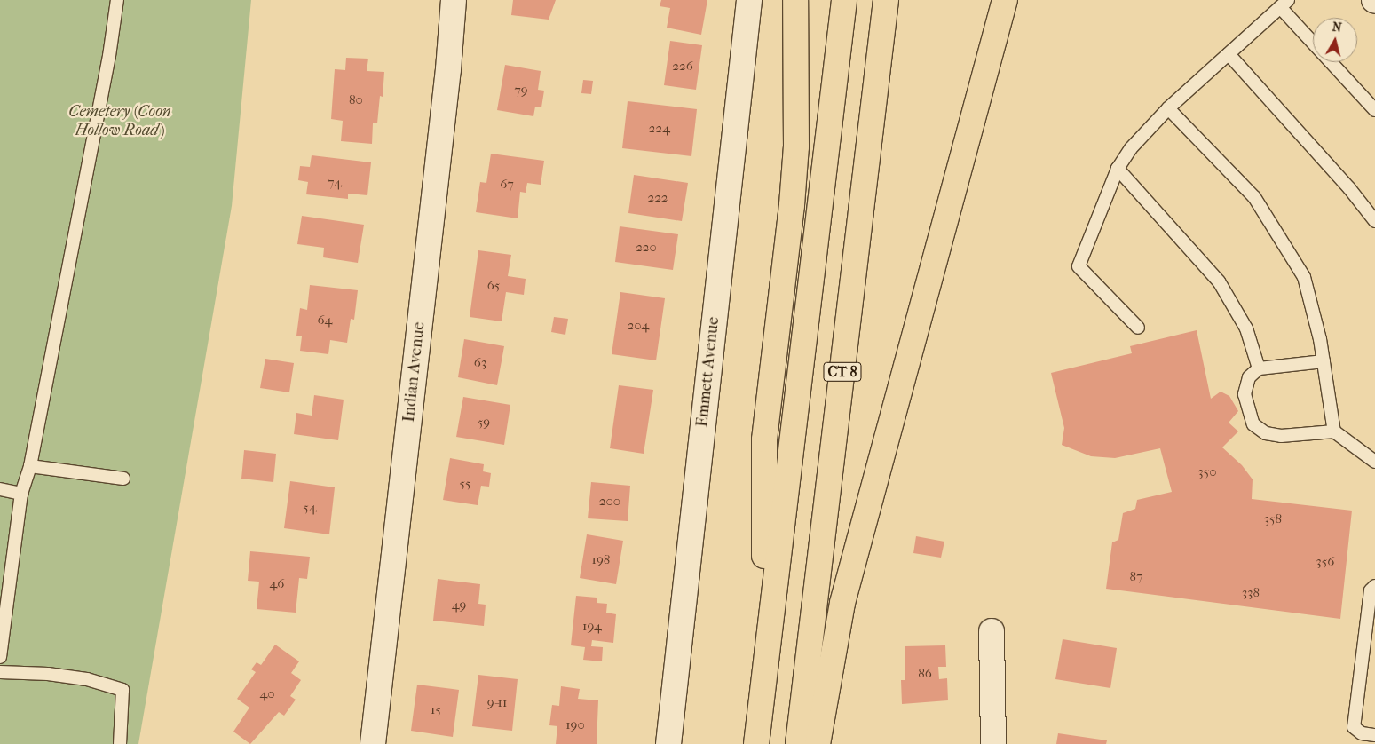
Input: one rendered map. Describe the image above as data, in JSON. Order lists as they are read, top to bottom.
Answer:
{
  "streets": {
    "highway": ["CT 8"],
    "street": ["Indian Avenue", "Emmett Avenue"]
  },
  "parks": ["Cemetery (Coon Hollow Road)"],
  "house_numbers": [
    "226",
    "79",
    "80",
    "224",
    "74",
    "67",
    "222",
    "220",
    "65",
    "64",
    "204",
    "63",
    "59",
    "350",
    "55",
    "200",
    "54",
    "358",
    "198",
    "356",
    "87",
    "46",
    "338",
    "49",
    "194",
    "86",
    "40",
    "9-11",
    "15",
    "190"
  ],
  "north": "top"
}
